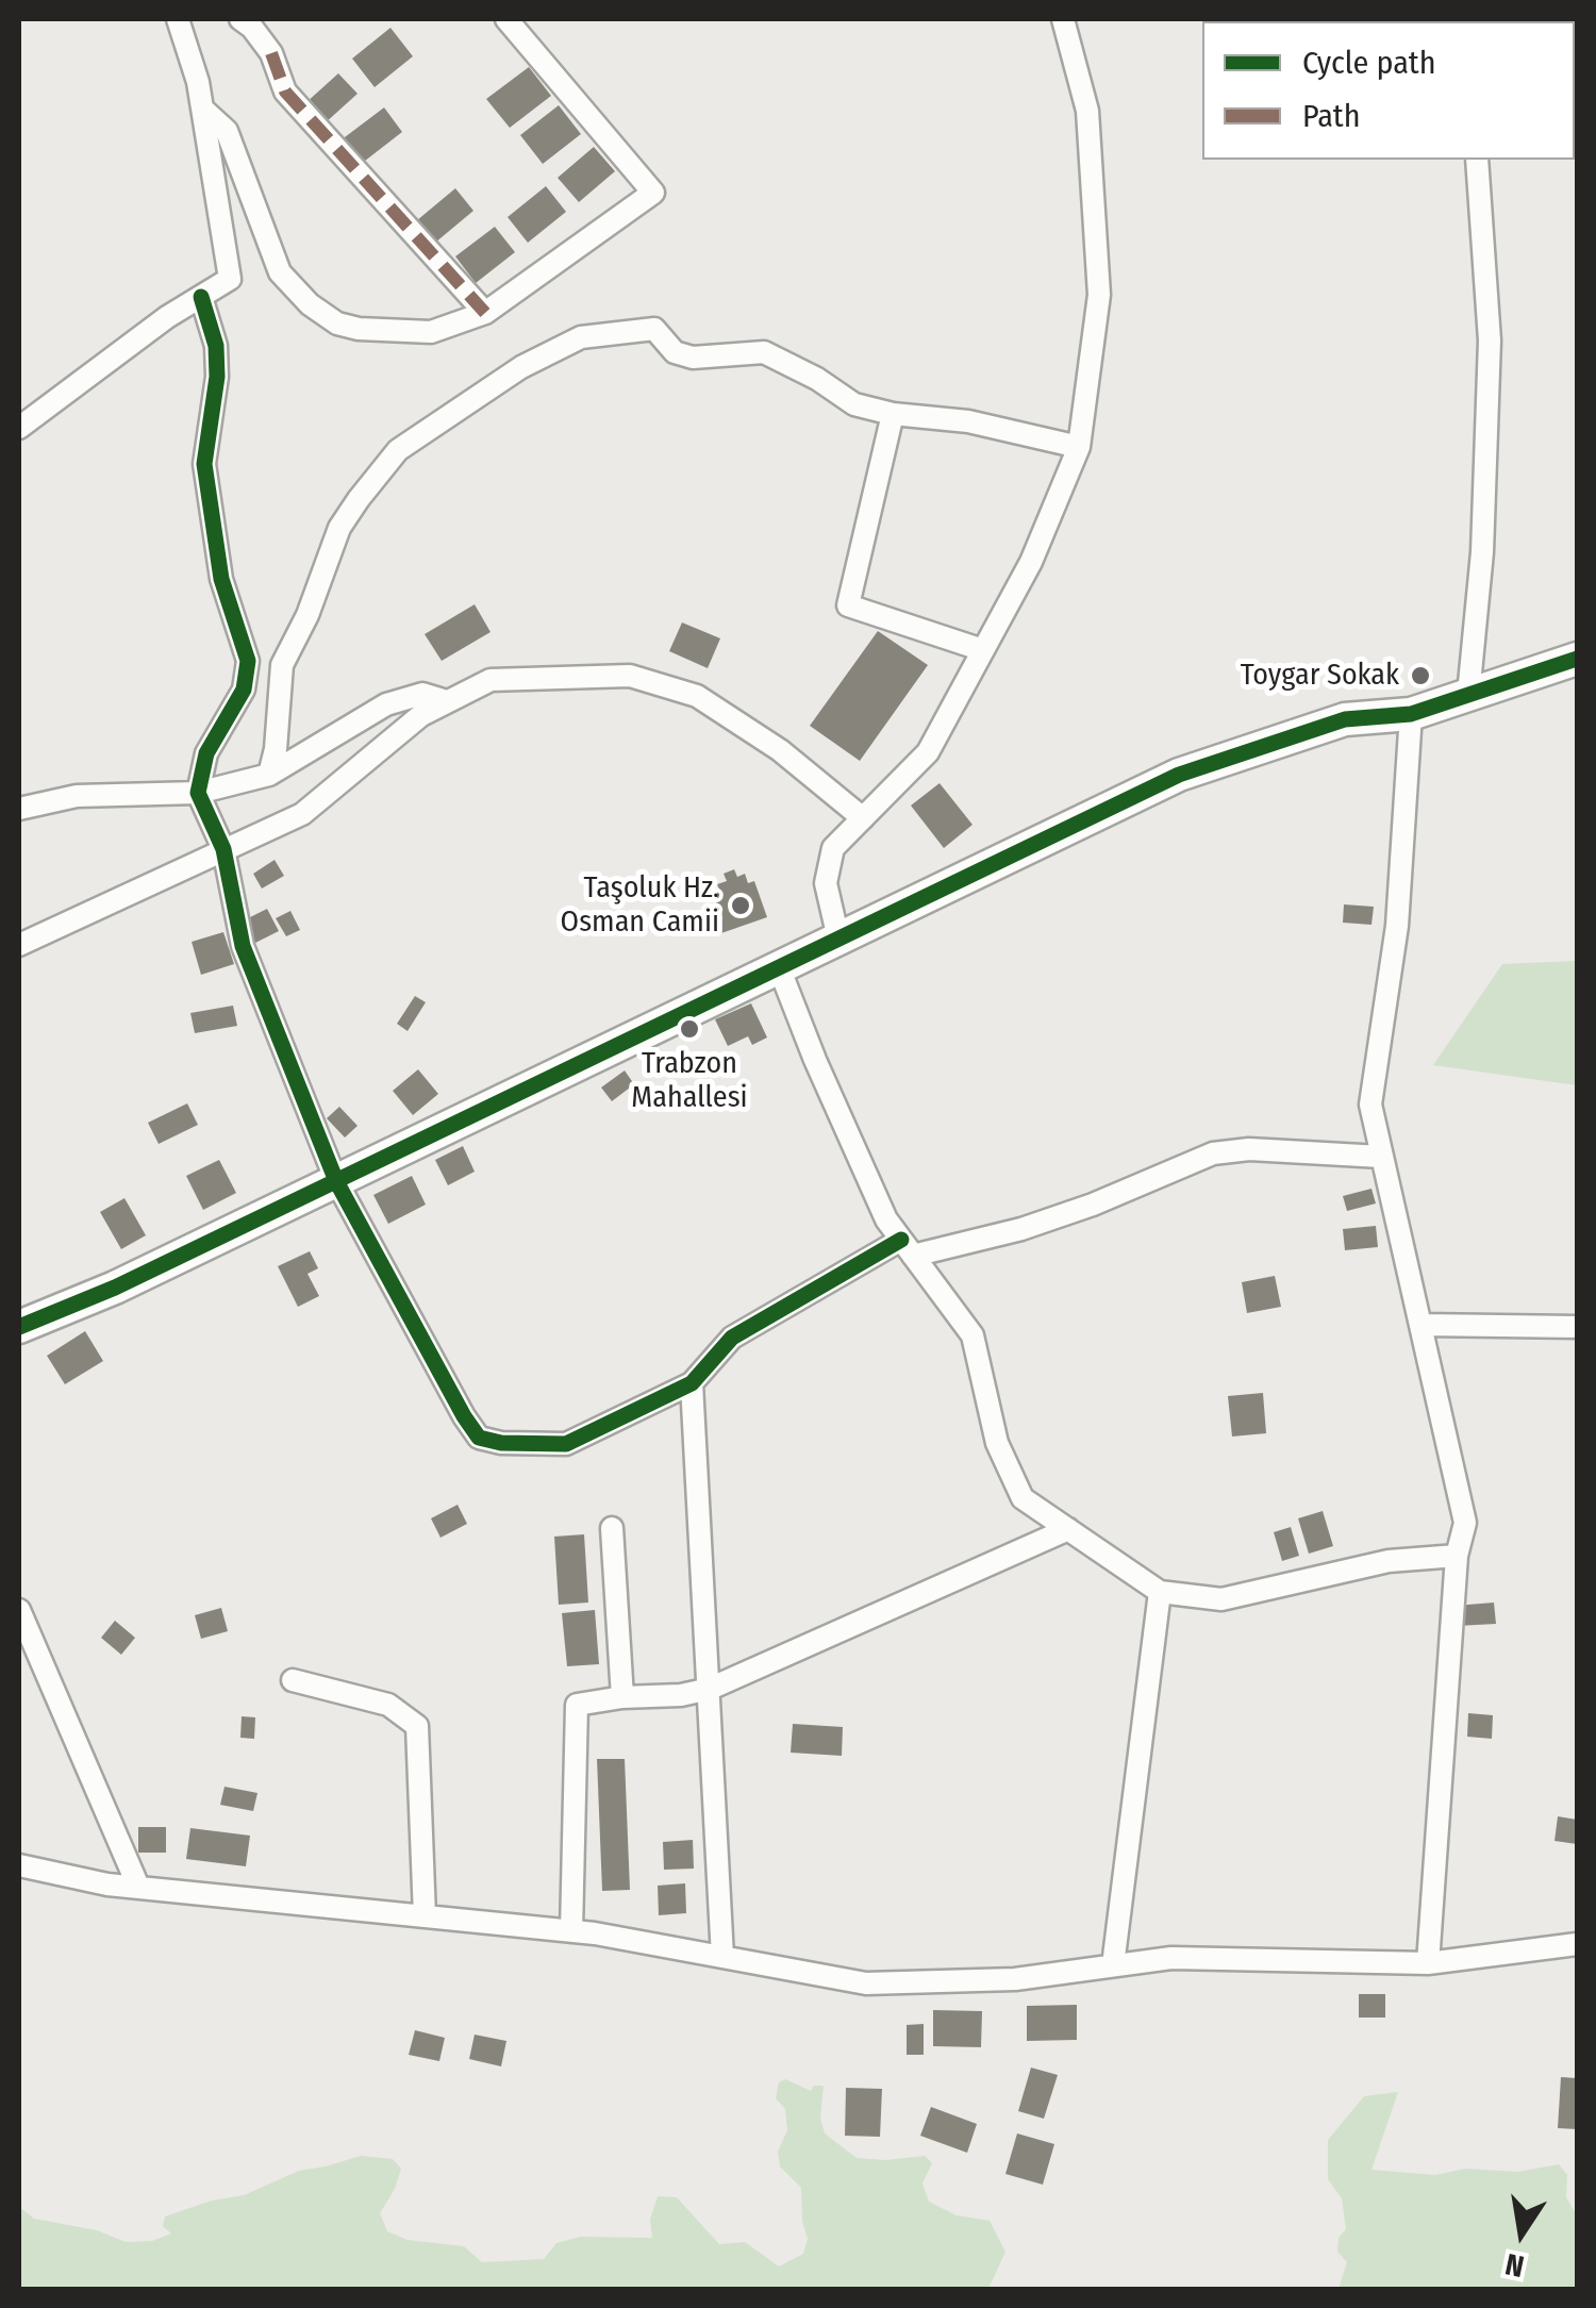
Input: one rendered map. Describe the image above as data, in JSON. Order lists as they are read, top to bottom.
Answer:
{
  "places": ["Toygar Sokak", "Taşoluk Hz. Osman Camii", "Trabzon Mahallesi"],
  "legend": ["Cycle path", "Path"],
  "north": "bottom"
}
